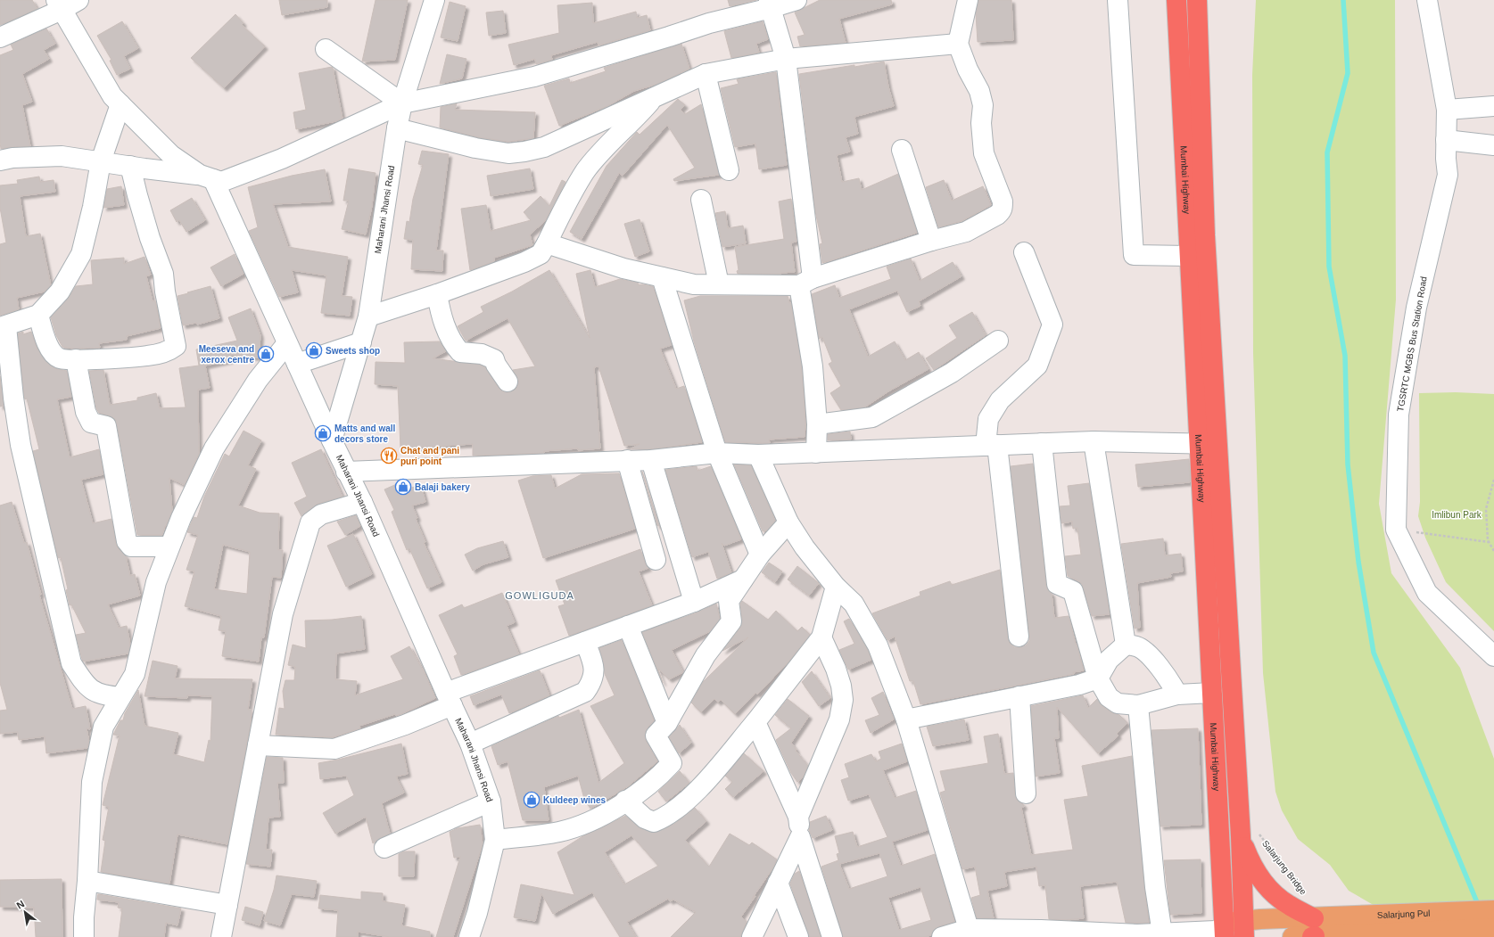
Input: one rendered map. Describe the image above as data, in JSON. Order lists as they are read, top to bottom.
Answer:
{
  "streets": {
    "highway": ["Mumbai Highway"],
    "main road": ["Salarjung Pul"],
    "street": ["Maharani Jhansi Road", "TGSRTC MGBS Bus Station Road"],
    "path": ["Salarjung Bridge"]
  },
  "crossings": [
    ["Mumbai Highway", "Salarjung Bridge"]
  ],
  "districts": ["GOWLIGUDA"],
  "parks": ["Imlibun Park"],
  "places": {
    "shop": [
      "Sweets shop",
      "Meeseva and xerox centre",
      "Matts and wall decors store",
      "Balaji bakery",
      "Kuldeep wines"
    ],
    "restaurant": ["Chat and pani puri point"]
  },
  "north": "top left"
}
